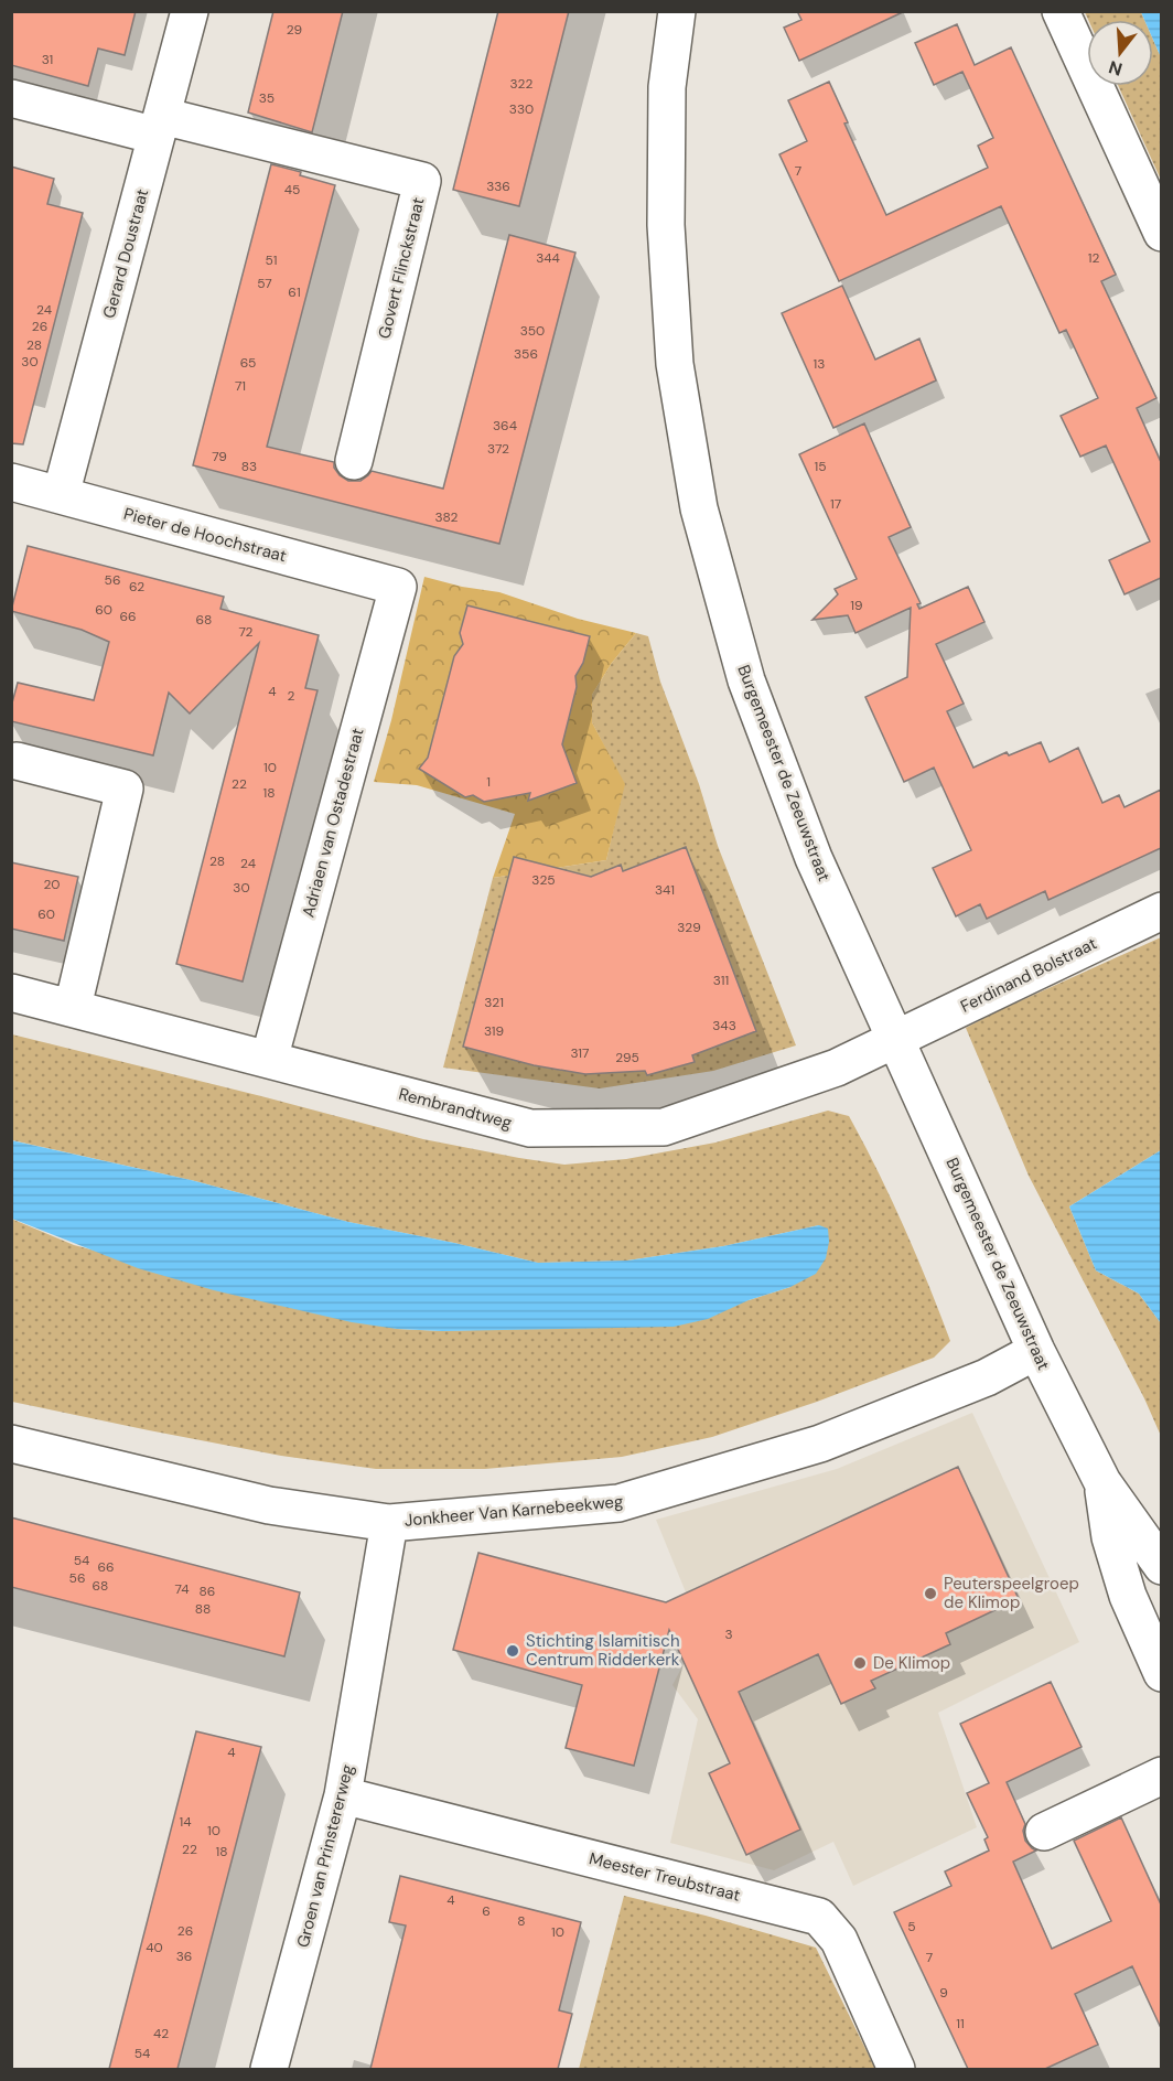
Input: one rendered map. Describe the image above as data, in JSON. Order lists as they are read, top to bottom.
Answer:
{
  "streets": {
    "street": [
      "Gerard Doustraat",
      "Govert Flinckstraat",
      "Pieter de Hoochstraat",
      "Burgemeester de Zeeuwstraat",
      "Adriaen van Ostadestraat",
      "Ferdinand Bolstraat",
      "Rembrandtweg",
      "Jonkheer Van Karnebeekweg",
      "Groen van Prinstererweg",
      "Meester Treubstraat"
    ]
  },
  "crossings": [
    ["Gerard Doustraat", "Govert Flinckstraat"],
    ["Gerard Doustraat", "Pieter de Hoochstraat"],
    ["Pieter de Hoochstraat", "Adriaen van Ostadestraat"],
    ["Burgemeester de Zeeuwstraat", "Ferdinand Bolstraat"],
    ["Burgemeester de Zeeuwstraat", "Rembrandtweg"],
    ["Burgemeester de Zeeuwstraat", "Jonkheer Van Karnebeekweg"],
    ["Adriaen van Ostadestraat", "Rembrandtweg"],
    ["Ferdinand Bolstraat", "Rembrandtweg"],
    ["Jonkheer Van Karnebeekweg", "Groen van Prinstererweg"],
    ["Groen van Prinstererweg", "Meester Treubstraat"]
  ],
  "places": ["Peuterspeelgroep de Klimop", "Stichting Islamitisch Centrum Ridderkerk", "De Klimop"],
  "house_numbers": [
    "29",
    "31",
    "322",
    "35",
    "330",
    "7",
    "336",
    "45",
    "344",
    "12",
    "51",
    "57",
    "61",
    "24",
    "26",
    "350",
    "28",
    "356",
    "30",
    "65",
    "13",
    "71",
    "364",
    "372",
    "79",
    "83",
    "15",
    "17",
    "382",
    "56",
    "62",
    "19",
    "60",
    "66",
    "68",
    "72",
    "4",
    "2",
    "10",
    "1",
    "22",
    "18",
    "28",
    "24",
    "325",
    "20",
    "30",
    "341",
    "60",
    "329",
    "311",
    "321",
    "343",
    "319",
    "317",
    "295",
    "54",
    "66",
    "56",
    "68",
    "74",
    "86",
    "88",
    "3",
    "4",
    "14",
    "10",
    "22",
    "18",
    "4",
    "6",
    "8",
    "5",
    "26",
    "10",
    "40",
    "36",
    "7",
    "9",
    "11",
    "42",
    "54"
  ],
  "north": "bottom"
}
